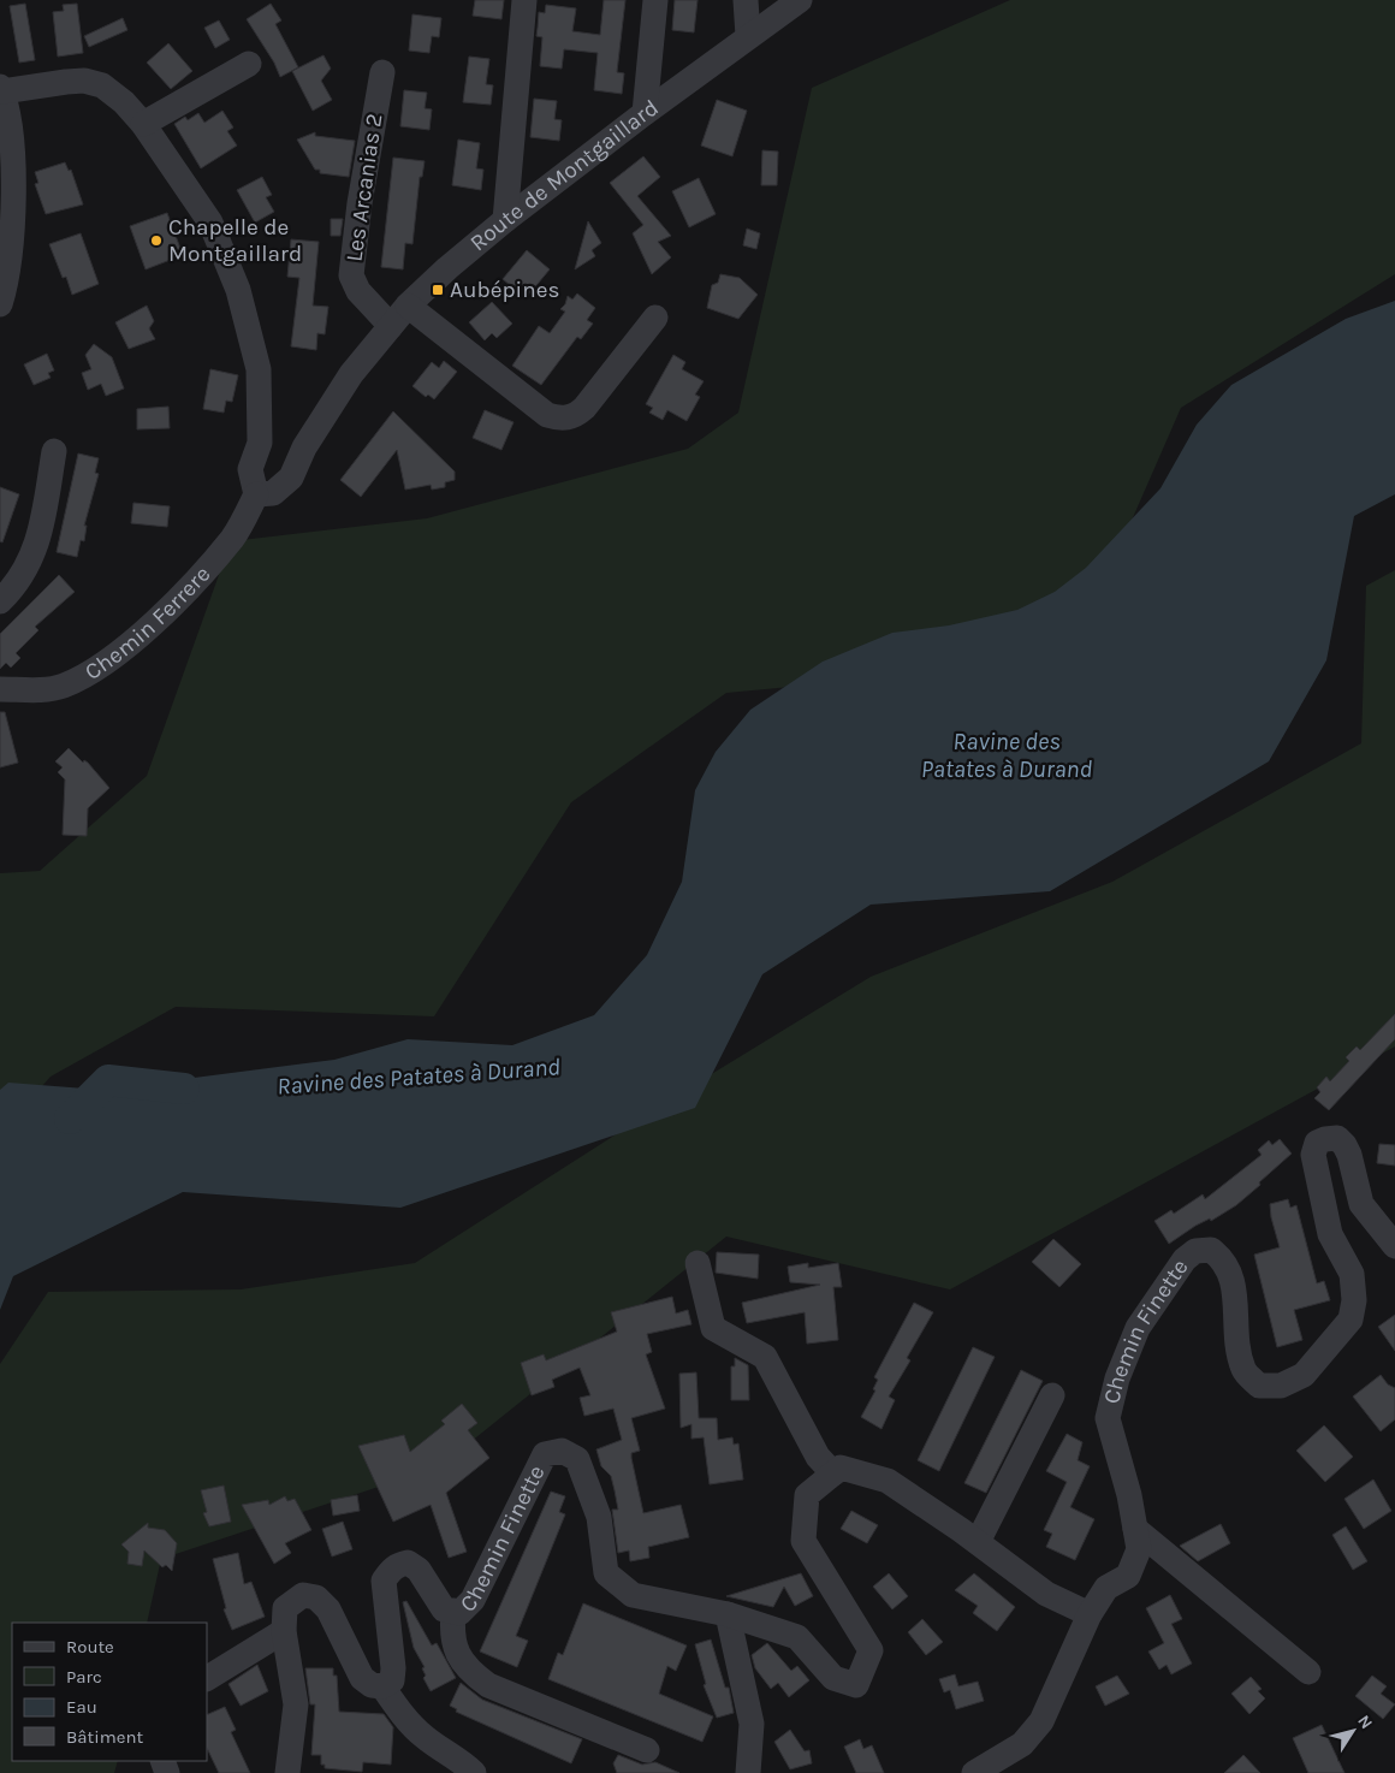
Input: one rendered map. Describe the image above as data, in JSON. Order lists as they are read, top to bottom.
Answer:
{
  "streets": {
    "street": [
      "Route de Montgaillard",
      "Les Arcanias 2",
      "Chemin Ferrere",
      "Chemin Finette"
    ]
  },
  "crossings": [
    ["Route de Montgaillard", "Les Arcanias 2"],
    ["Route de Montgaillard", "Chemin Ferrere"]
  ],
  "water": ["Ravine des Patates à Durand"],
  "places": {
    "other": ["Chapelle de Montgaillard"],
    "transit": ["Aubépines"]
  },
  "legend": [
    "Route",
    "Parc",
    "Eau",
    "Bâtiment"
  ],
  "north": "top right"
}
